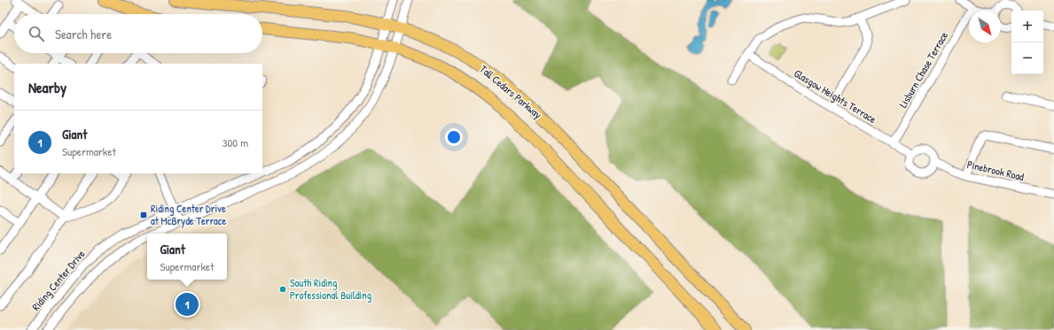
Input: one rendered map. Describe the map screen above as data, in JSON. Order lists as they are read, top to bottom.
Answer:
{
  "streets": {
    "main road": ["Tall Cedars Parkway"],
    "street": [
      "Lisburn Chase Terrace",
      "Glasgow Heights Terrace",
      "Pinebrook Road",
      "Riding Center Drive"
    ]
  },
  "crossings": [
    ["Lisburn Chase Terrace", "Glasgow Heights Terrace"],
    ["Tall Cedars Parkway", "Riding Center Drive"],
    ["Glasgow Heights Terrace", "Pinebrook Road"]
  ],
  "places": {
    "transit": ["Riding Center Drive at McBryde Terrace"],
    "other": ["South Riding Professional Building"]
  },
  "north": "bottom right",
  "page": {
    "map_buttons": ["+", "−"],
    "search": "Search here",
    "heading": "Nearby",
    "list": [
      {
        "mark": "1",
        "name": "Giant",
        "note": "Supermarket",
        "value": "300 m"
      }
    ],
    "popup": ["Giant", "Supermarket"],
    "pins": "1"
  }
}
